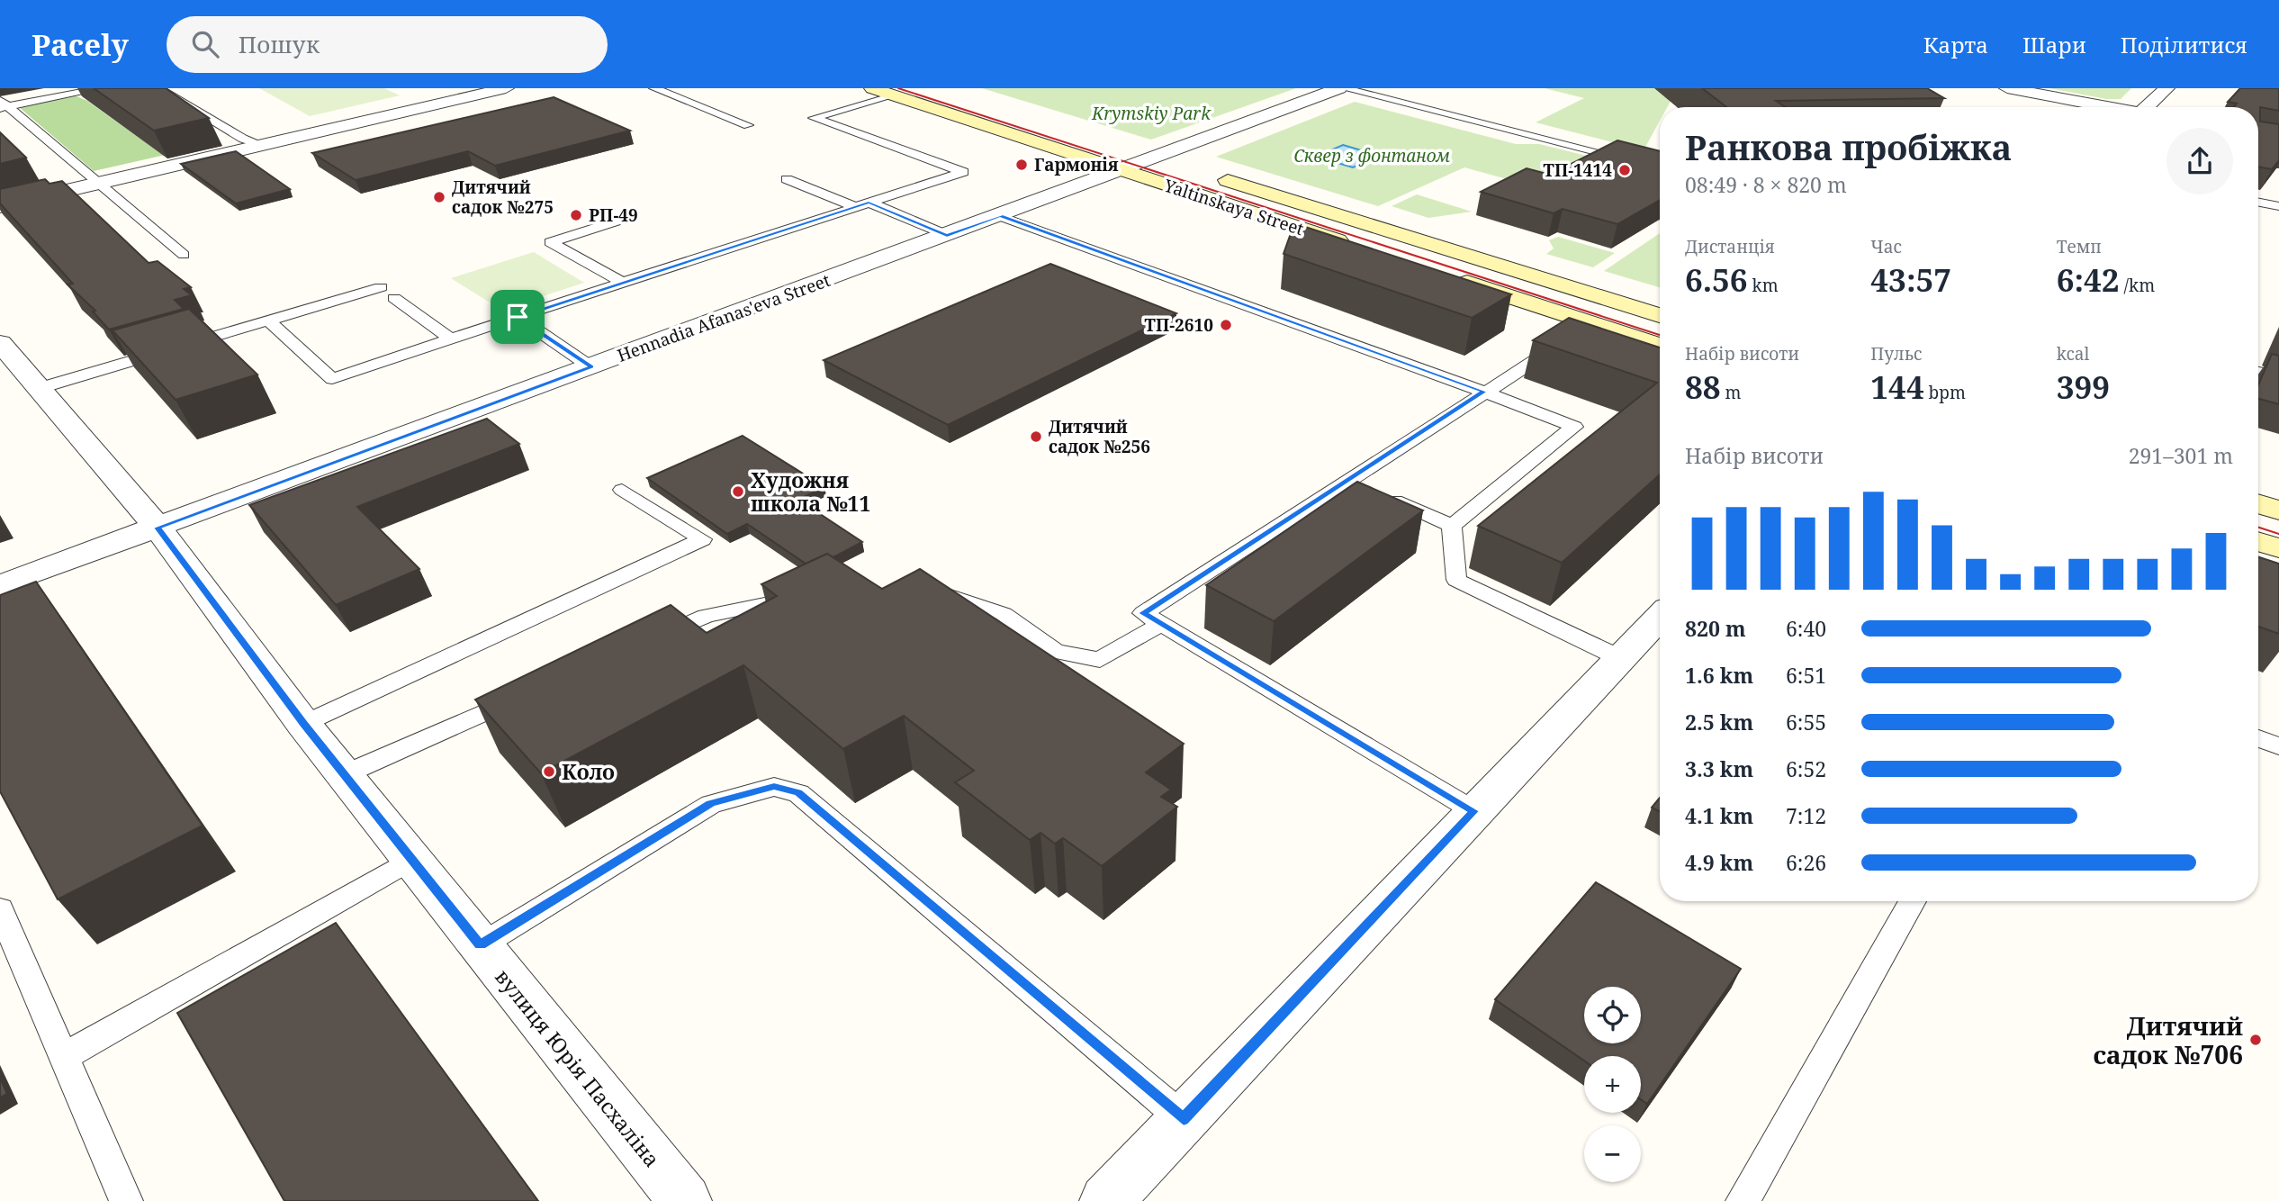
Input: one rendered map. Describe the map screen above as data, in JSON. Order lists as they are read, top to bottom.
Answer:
{
  "streets": {
    "street": ["Yaltinskaya Street", "Hennadia Afanas'eva Street", "вулиця Юрія Пасхаліна"]
  },
  "crossings": [
    ["Yaltinskaya Street", "Hennadia Afanas'eva Street"],
    ["Hennadia Afanas'eva Street", "вулиця Юрія Пасхаліна"]
  ],
  "parks": ["Krymskiy Park", "Сквер з фонтаном"],
  "places": [
    "Гармонія",
    "ТП-1414",
    "Дитячий садок №275",
    "РП-49",
    "ТП-2610",
    "Дитячий садок №256",
    "Художня школа №11",
    "Коло",
    "Дитячий садок №706"
  ],
  "page": {
    "header": "Pacely",
    "search": "Пошук",
    "nav": ["Карта", "Шари", "Поділитися"],
    "heading": ["Ранкова пробіжка", "08:49 · 8 × 820 m"],
    "stats": [
      ["Дистанція", "6.56 km"],
      ["Час", "43:57"],
      ["Темп", "6:42 /km"],
      ["Набір висоти", "88 m"],
      ["Пульс", "144 bpm"],
      ["kcal", "399"]
    ],
    "chart": ["Набір висоти", "291–301 m"],
    "list": [
      {
        "name": "820 m",
        "note": "6:40"
      },
      {
        "name": "1.6 km",
        "note": "6:51"
      },
      {
        "name": "2.5 km",
        "note": "6:55"
      },
      {
        "name": "3.3 km",
        "note": "6:52"
      },
      {
        "name": "4.1 km",
        "note": "7:12"
      },
      {
        "name": "4.9 km",
        "note": "6:26"
      }
    ],
    "map_buttons": ["+", "−"]
  }
}
